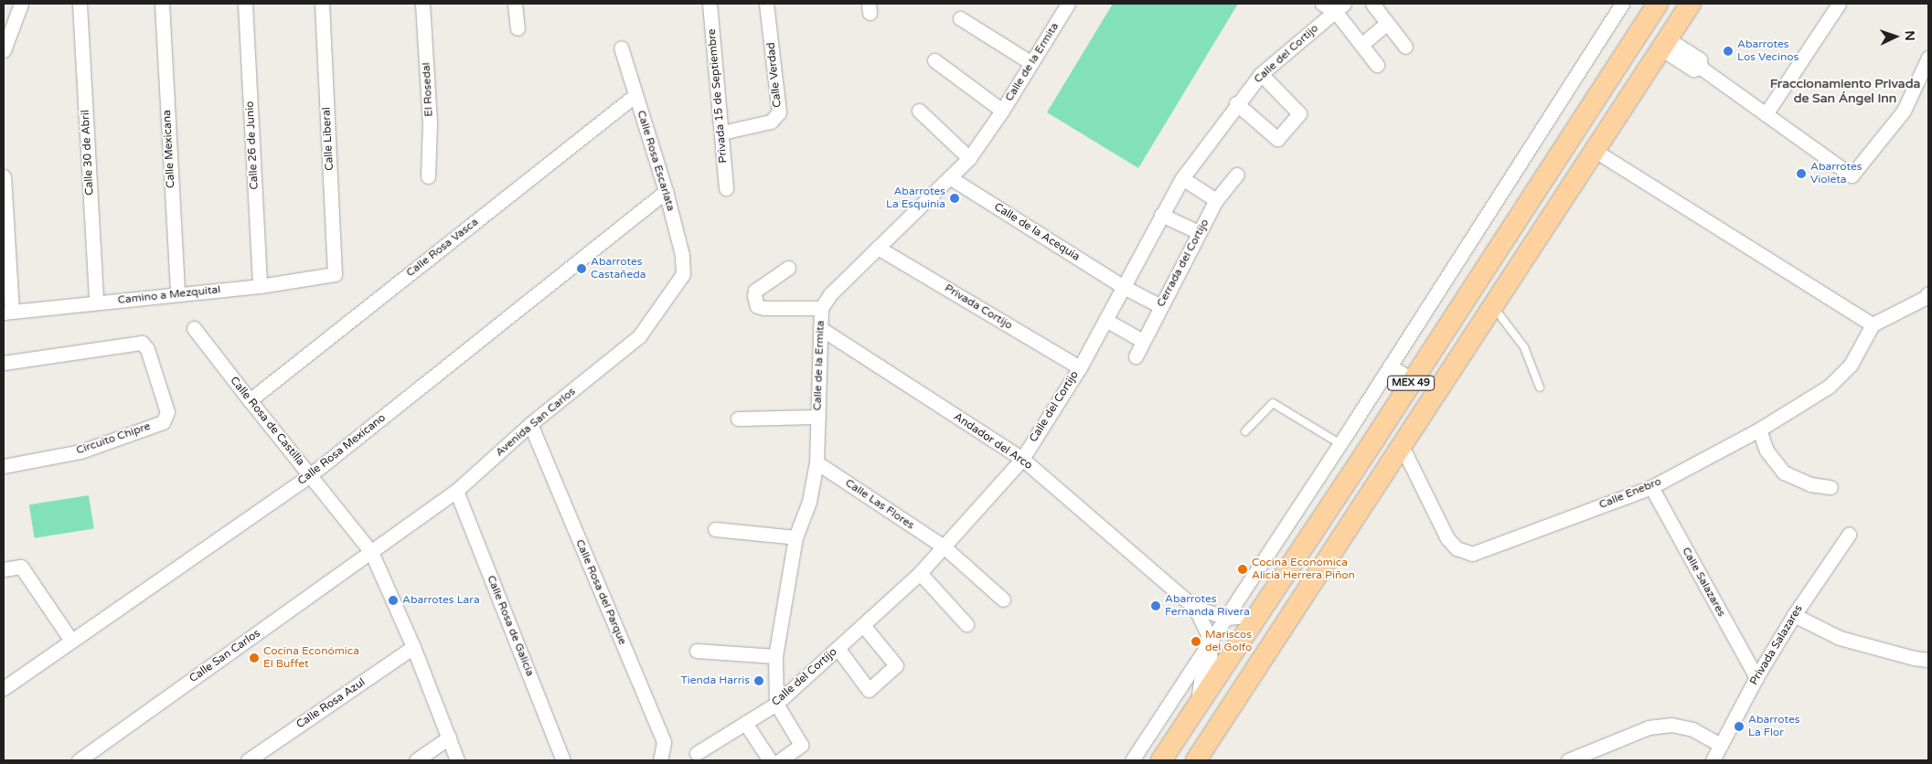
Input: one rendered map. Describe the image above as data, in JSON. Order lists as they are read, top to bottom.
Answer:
{
  "streets": {
    "main road": ["MEX 49"],
    "street": [
      "Calle del Cortijo",
      "Calle de la Ermita",
      "Calle Verdad",
      "El Rosedal",
      "Privada 15 de Septiembre",
      "Calle Liberal",
      "Calle 26 de Junio",
      "Calle Mexicana",
      "Calle 30 de Abril",
      "Calle Rosa Escarlata",
      "Calle de la Acequia",
      "Calle Rosa Vasca",
      "Cerrada del Cortijo",
      "Camino a Mezquital",
      "Privada Cortijo",
      "Calle Rosa de Castilla",
      "Avenida San Carlos",
      "Circuito Chipre",
      "Andador del Arco",
      "Calle Rosa Mexicano",
      "Calle Enebro",
      "Calle Las Flores",
      "Calle Salazares",
      "Calle Rosa del Parque",
      "Calle Rosa de Galicia",
      "Privada Salazares",
      "Calle San Carlos",
      "Calle Rosa Azul"
    ]
  },
  "crossings": [
    ["Calle del Cortijo", "Calle de la Ermita"],
    ["Calle del Cortijo", "Calle de la Acequia"],
    ["Calle del Cortijo", "Privada Cortijo"],
    ["Calle del Cortijo", "Andador del Arco"],
    ["Calle del Cortijo", "Calle Las Flores"],
    ["Calle de la Ermita", "Calle de la Acequia"],
    ["Calle de la Ermita", "Privada Cortijo"],
    ["Calle de la Ermita", "Andador del Arco"],
    ["Calle de la Ermita", "Calle Las Flores"],
    ["Calle Verdad", "Privada 15 de Septiembre"],
    ["Calle Liberal", "Camino a Mezquital"],
    ["Calle 26 de Junio", "Camino a Mezquital"],
    ["Calle Mexicana", "Camino a Mezquital"],
    ["Calle 30 de Abril", "Camino a Mezquital"],
    ["Calle Rosa Escarlata", "Calle Rosa Vasca"],
    ["Calle Rosa Escarlata", "Avenida San Carlos"],
    ["Calle Rosa Escarlata", "Calle Rosa Mexicano"],
    ["Calle de la Acequia", "Cerrada del Cortijo"],
    ["Calle Rosa Vasca", "Calle Rosa de Castilla"],
    ["MEX 49", "Andador del Arco"],
    ["MEX 49", "Calle Enebro"],
    ["Calle Rosa de Castilla", "Avenida San Carlos"],
    ["Calle Rosa de Castilla", "Calle Rosa Mexicano"],
    ["Calle Rosa de Castilla", "Calle San Carlos"],
    ["Calle Rosa de Castilla", "Calle Rosa Azul"],
    ["Avenida San Carlos", "Calle Rosa del Parque"],
    ["Avenida San Carlos", "Calle Rosa de Galicia"],
    ["Avenida San Carlos", "Calle San Carlos"],
    ["Calle Enebro", "Calle Salazares"],
    ["Calle Salazares", "Privada Salazares"]
  ],
  "districts": ["Fraccionamiento Privada de San Ángel Inn"],
  "places": [
    "Abarrotes Los Vecinos",
    "Abarrotes Violeta",
    "Abarrotes La Esquinia",
    "Abarrotes Castañeda",
    "Cocina Económica Alicia Herrera Piñon",
    "Abarrotes Lara",
    "Abarrotes Fernanda Rivera",
    "Mariscos del Golfo",
    "Cocina Económica El Buffet",
    "Tienda Harris",
    "Abarrotes La Flor"
  ],
  "north": "right"
}
